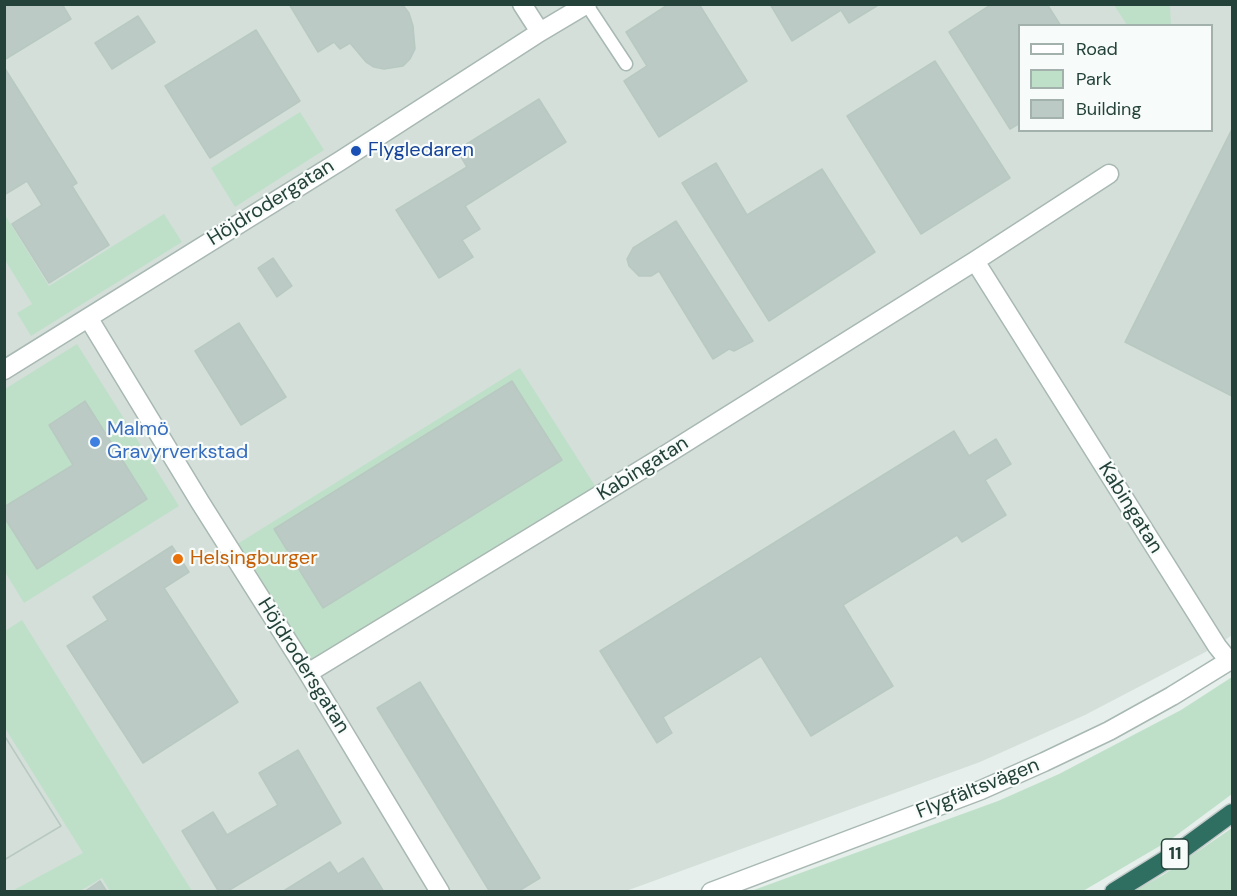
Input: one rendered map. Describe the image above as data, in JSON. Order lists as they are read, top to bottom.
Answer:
{
  "streets": {
    "highway": ["11"],
    "street": [
      "Höjdrodergatan",
      "Kabingatan",
      "Höjdrodersgatan",
      "Flygfältsvägen"
    ]
  },
  "crossings": [
    ["Höjdrodergatan", "Höjdrodersgatan"],
    ["Kabingatan", "Höjdrodersgatan"],
    ["Kabingatan", "Flygfältsvägen"]
  ],
  "places": ["Flygledaren", "Malmö Gravyrverkstad", "Helsingburger"],
  "legend": ["Road", "Park", "Building"]
}
